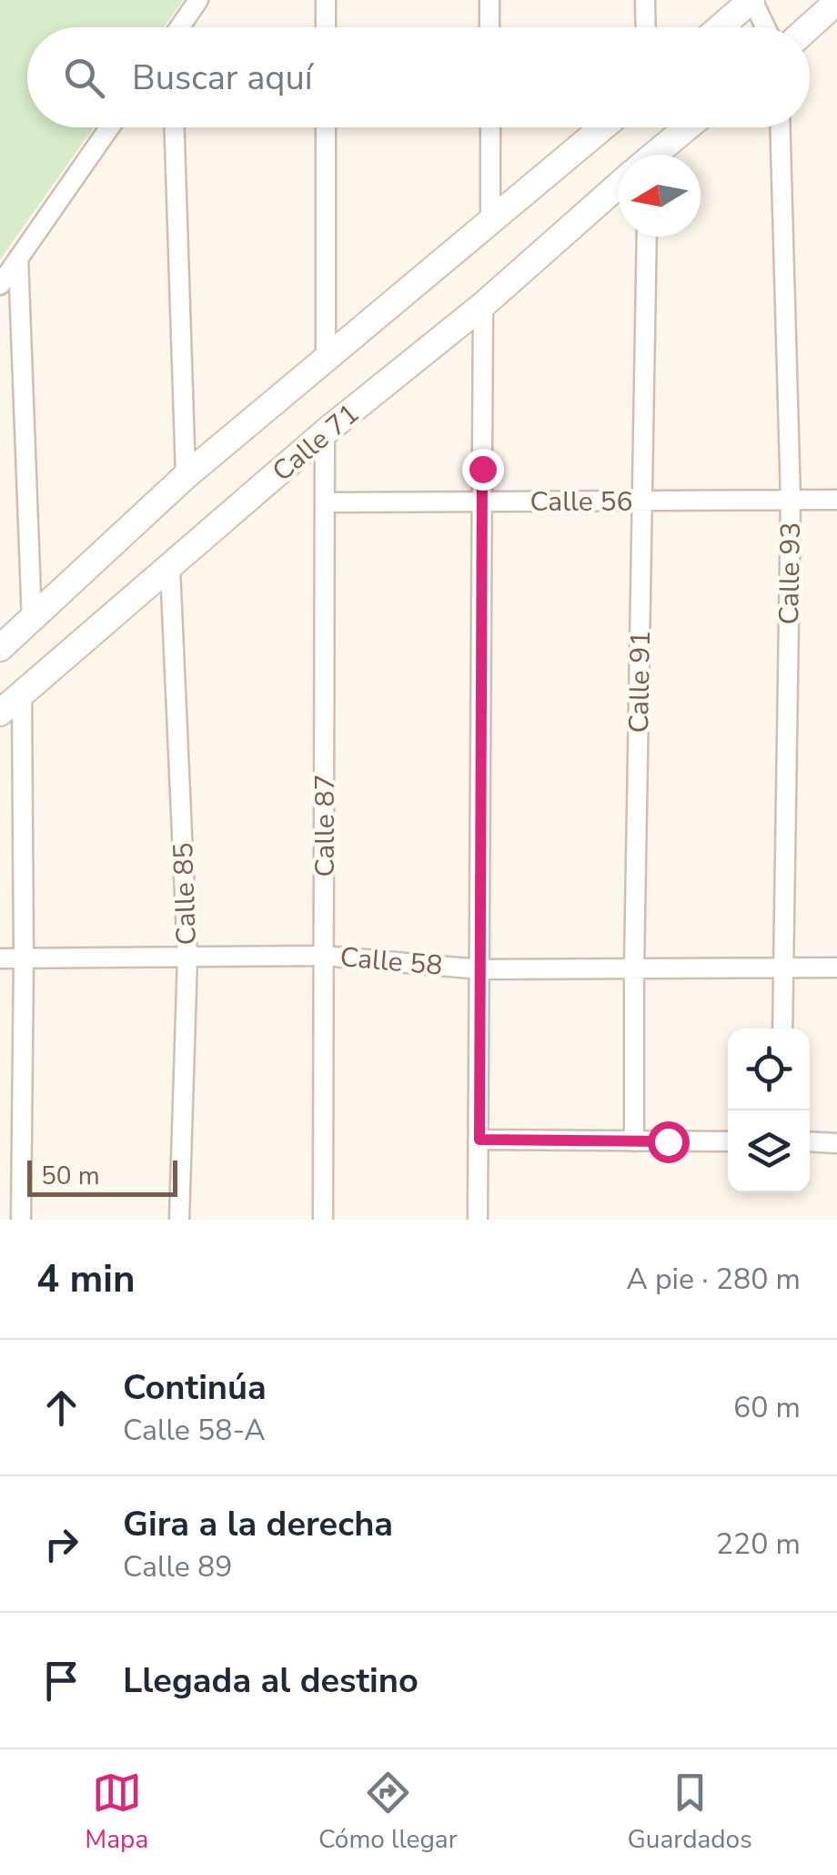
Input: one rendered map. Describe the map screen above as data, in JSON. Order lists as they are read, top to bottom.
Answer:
{
  "streets": {
    "main road": ["Calle 71"],
    "street": [
      "Calle 56",
      "Calle 93",
      "Calle 91",
      "Calle 87",
      "Calle 85",
      "Calle 58"
    ]
  },
  "crossings": [
    ["Calle 71", "Calle 87"],
    ["Calle 71", "Calle 85"],
    ["Calle 56", "Calle 93"],
    ["Calle 56", "Calle 91"],
    ["Calle 56", "Calle 87"],
    ["Calle 93", "Calle 58"],
    ["Calle 91", "Calle 58"],
    ["Calle 87", "Calle 58"],
    ["Calle 85", "Calle 58"]
  ],
  "scale_bar": "50 m",
  "north": "left",
  "page": {
    "search": "Buscar aquí",
    "scale": "50 m",
    "heading": ["4 min", "A pie · 280 m"],
    "list": [
      ["Continúa", "Calle 58-A", "60 m"],
      ["Gira a la derecha", "Calle 89", "220 m"],
      "Llegada al destino"
    ],
    "nav": ["Mapa", "Cómo llegar", "Guardados"]
  }
}
